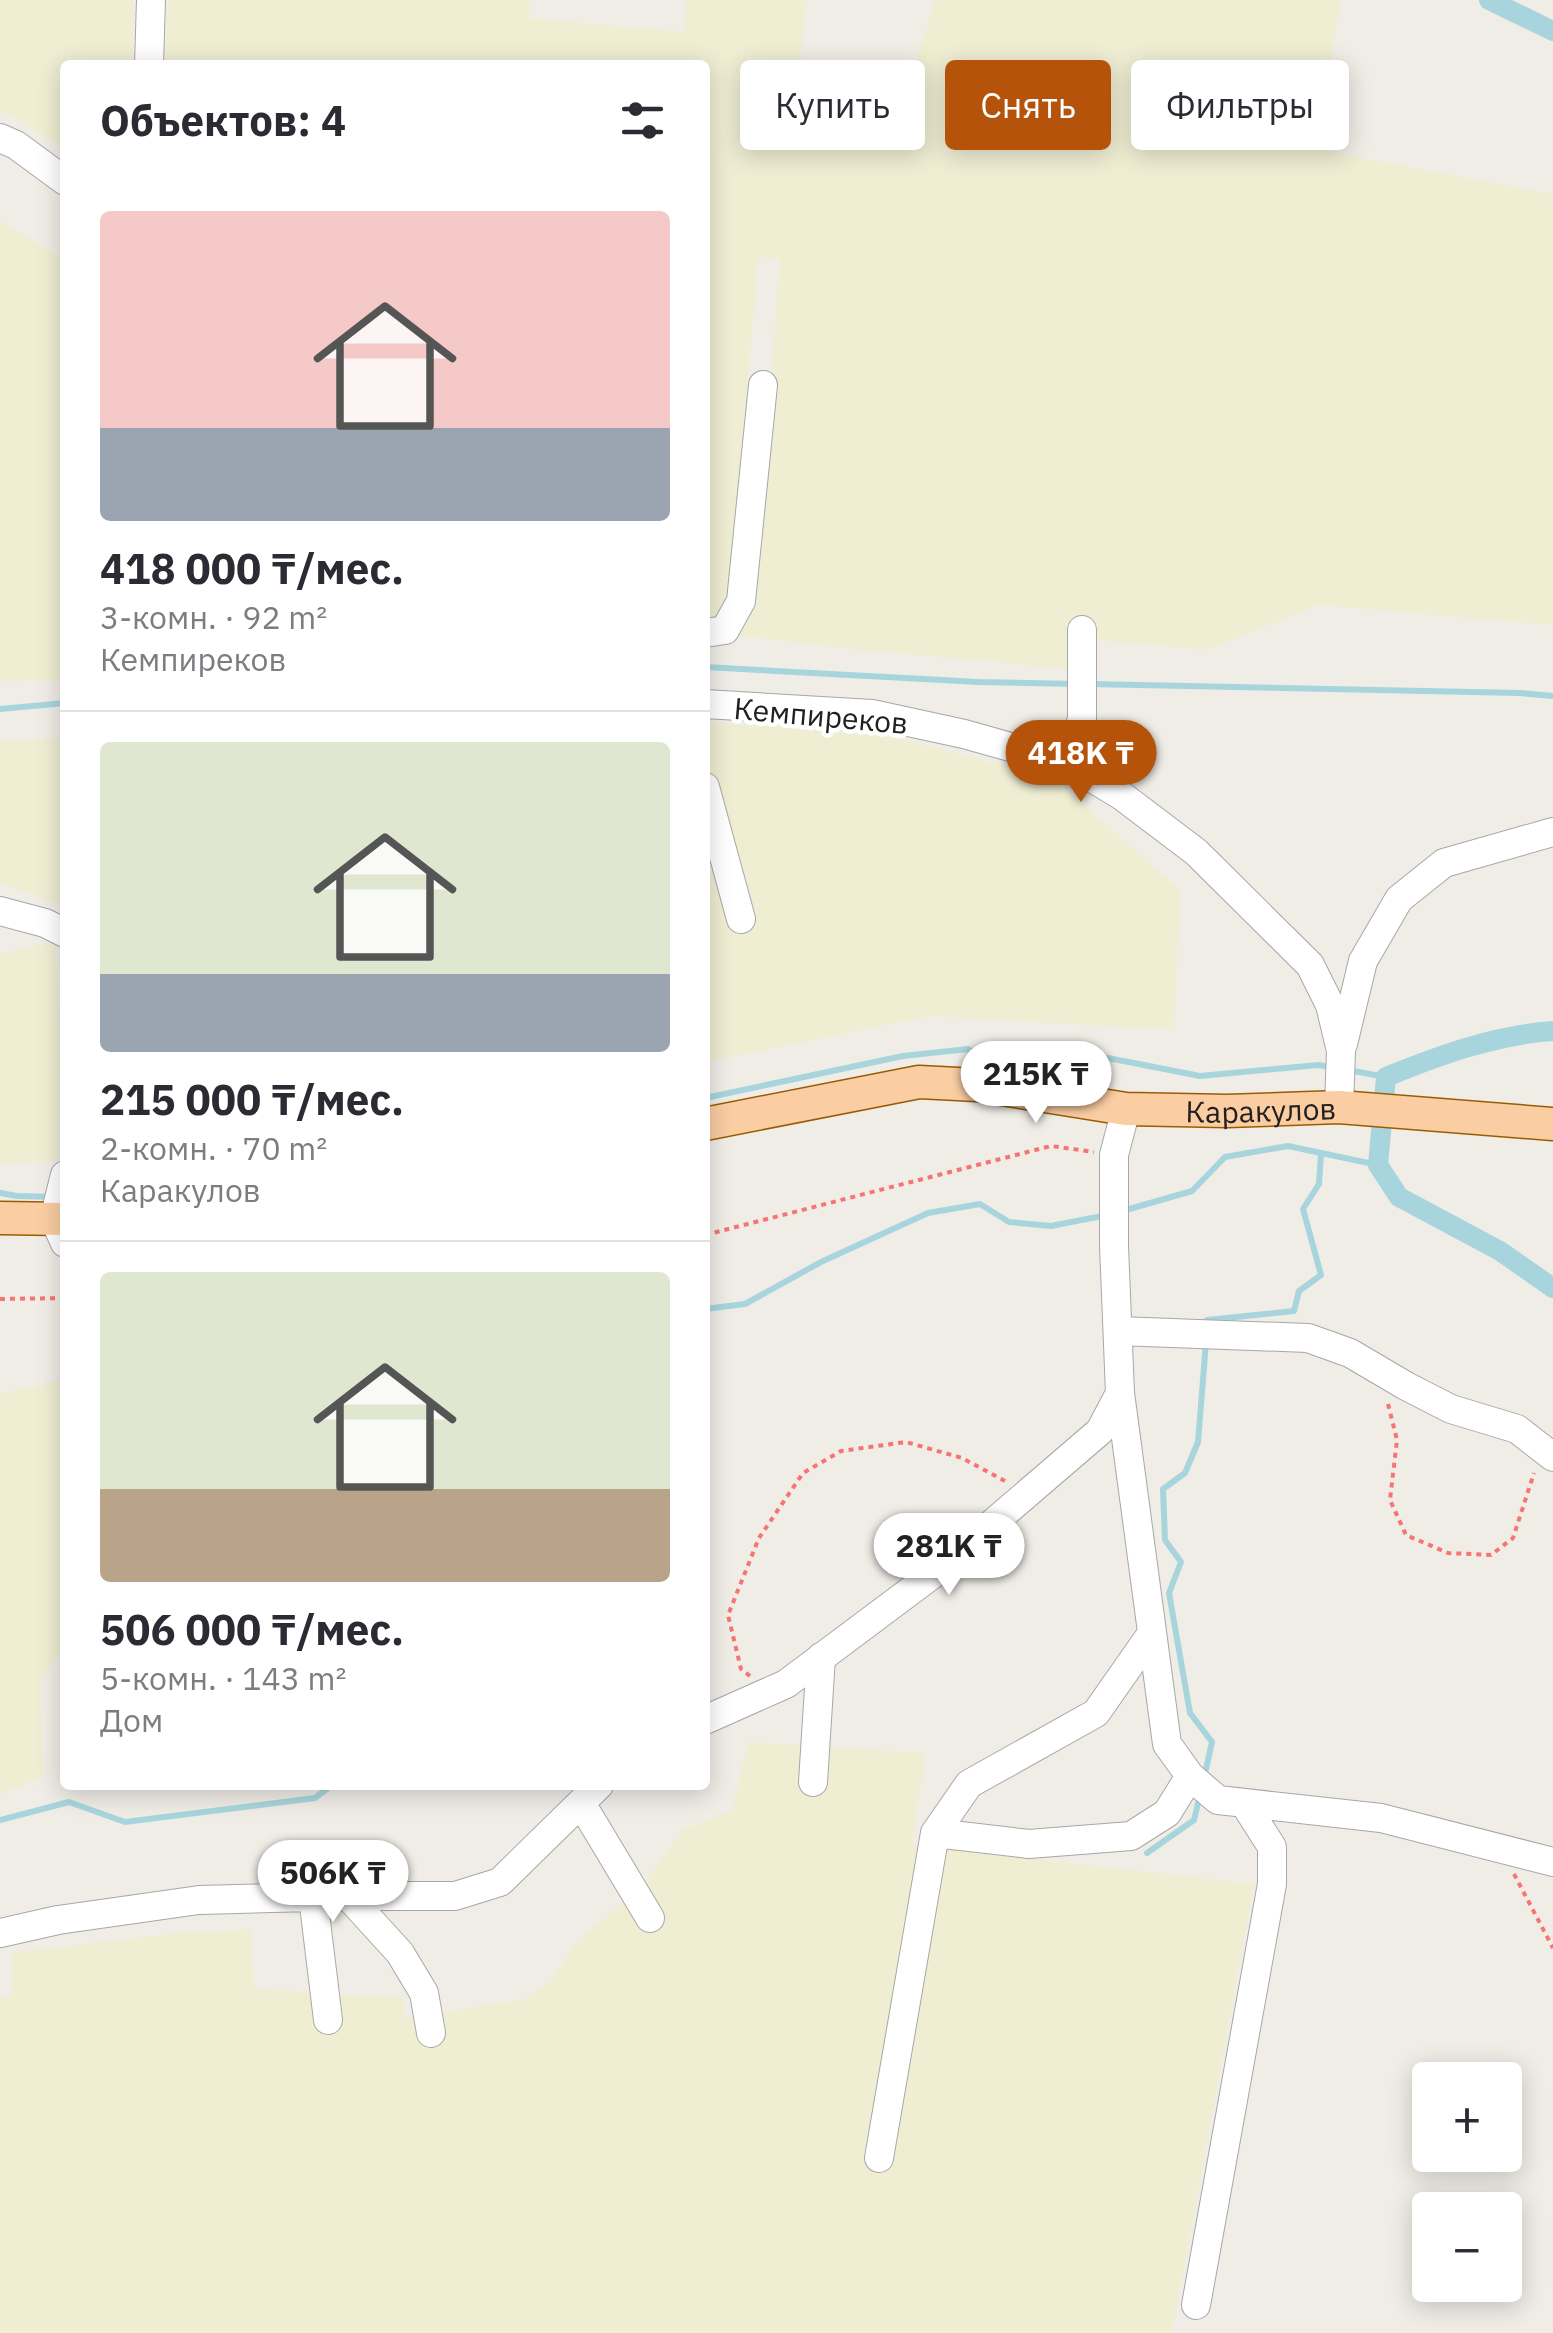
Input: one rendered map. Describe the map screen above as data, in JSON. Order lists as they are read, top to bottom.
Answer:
{
  "streets": {
    "main road": ["Каракулов"],
    "street": ["Кемпиреков"]
  },
  "crossings": [
    ["Кемпиреков", "Каракулов"]
  ],
  "page": {
    "chip": ["Купить", "Снять", "Фильтры"],
    "heading": "Объектов: 4",
    "list": [
      {
        "name": "418 000 ₸/мес.",
        "note": "3-комн. · 92 m² · Кемпиреков"
      },
      {
        "name": "215 000 ₸/мес.",
        "note": "2-комн. · 70 m² · Каракулов"
      },
      {
        "name": "506 000 ₸/мес.",
        "note": "5-комн. · 143 m² · Дом"
      }
    ],
    "price": [
      "418K ₸",
      "215K ₸",
      "281K ₸",
      "506K ₸"
    ],
    "map_buttons": ["+", "−"]
  }
}
